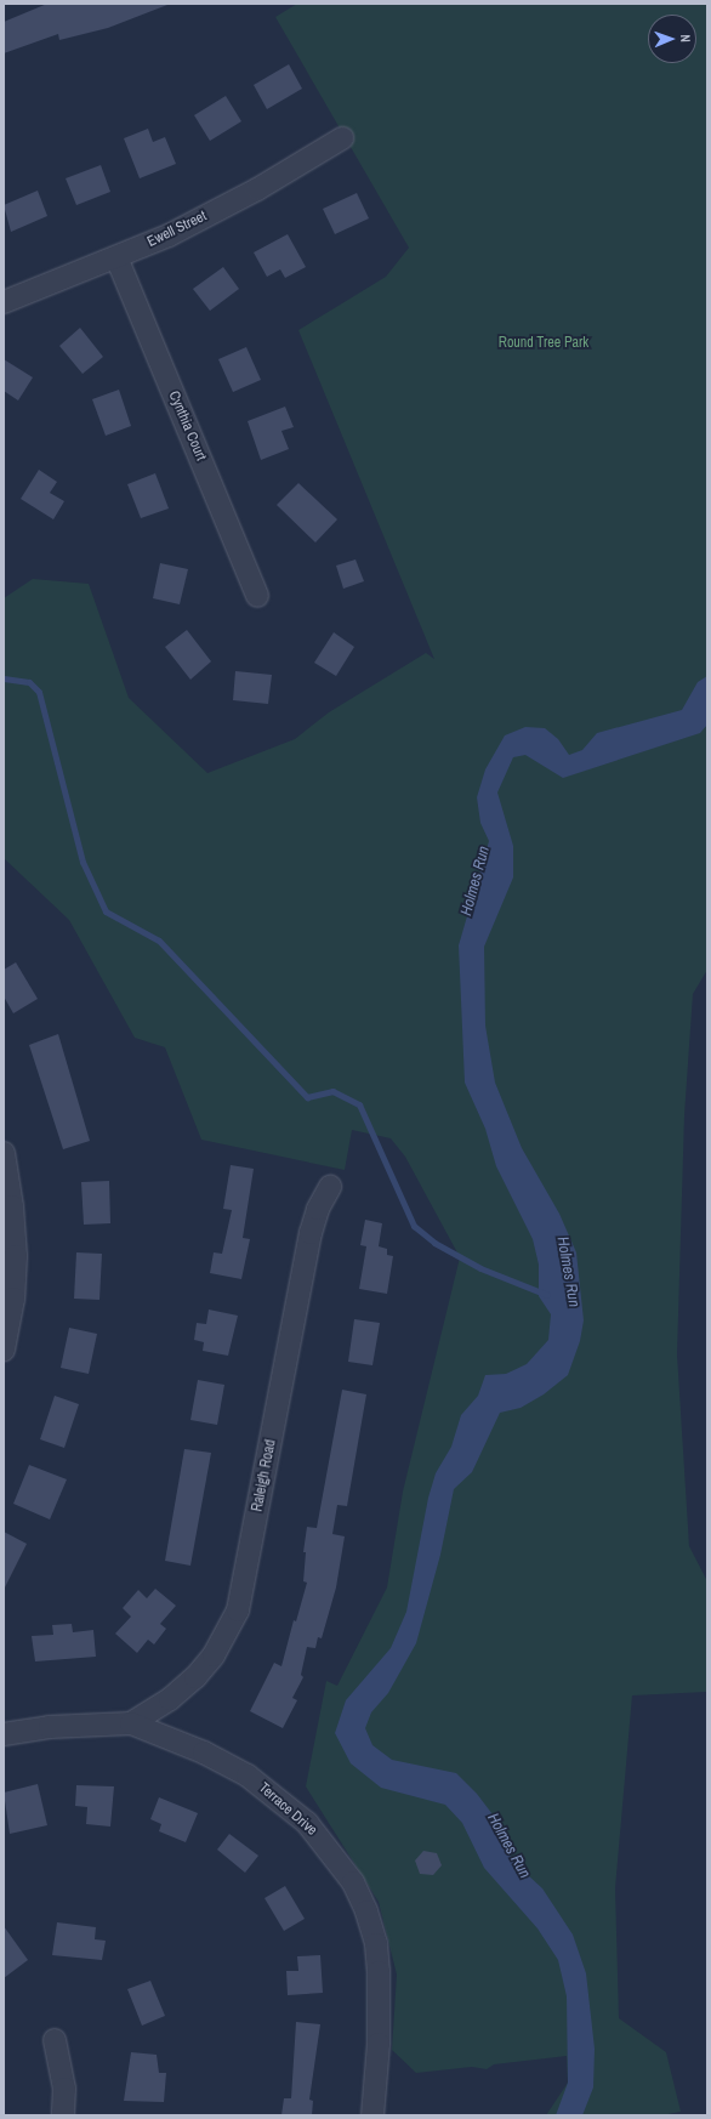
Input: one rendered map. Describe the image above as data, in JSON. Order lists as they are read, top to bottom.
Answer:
{
  "streets": {
    "street": [
      "Ewell Street",
      "Cynthia Court",
      "Raleigh Road",
      "Terrace Drive"
    ]
  },
  "crossings": [
    ["Ewell Street", "Cynthia Court"],
    ["Raleigh Road", "Terrace Drive"]
  ],
  "water": ["Holmes Run"],
  "parks": ["Round Tree Park"],
  "north": "right"
}
